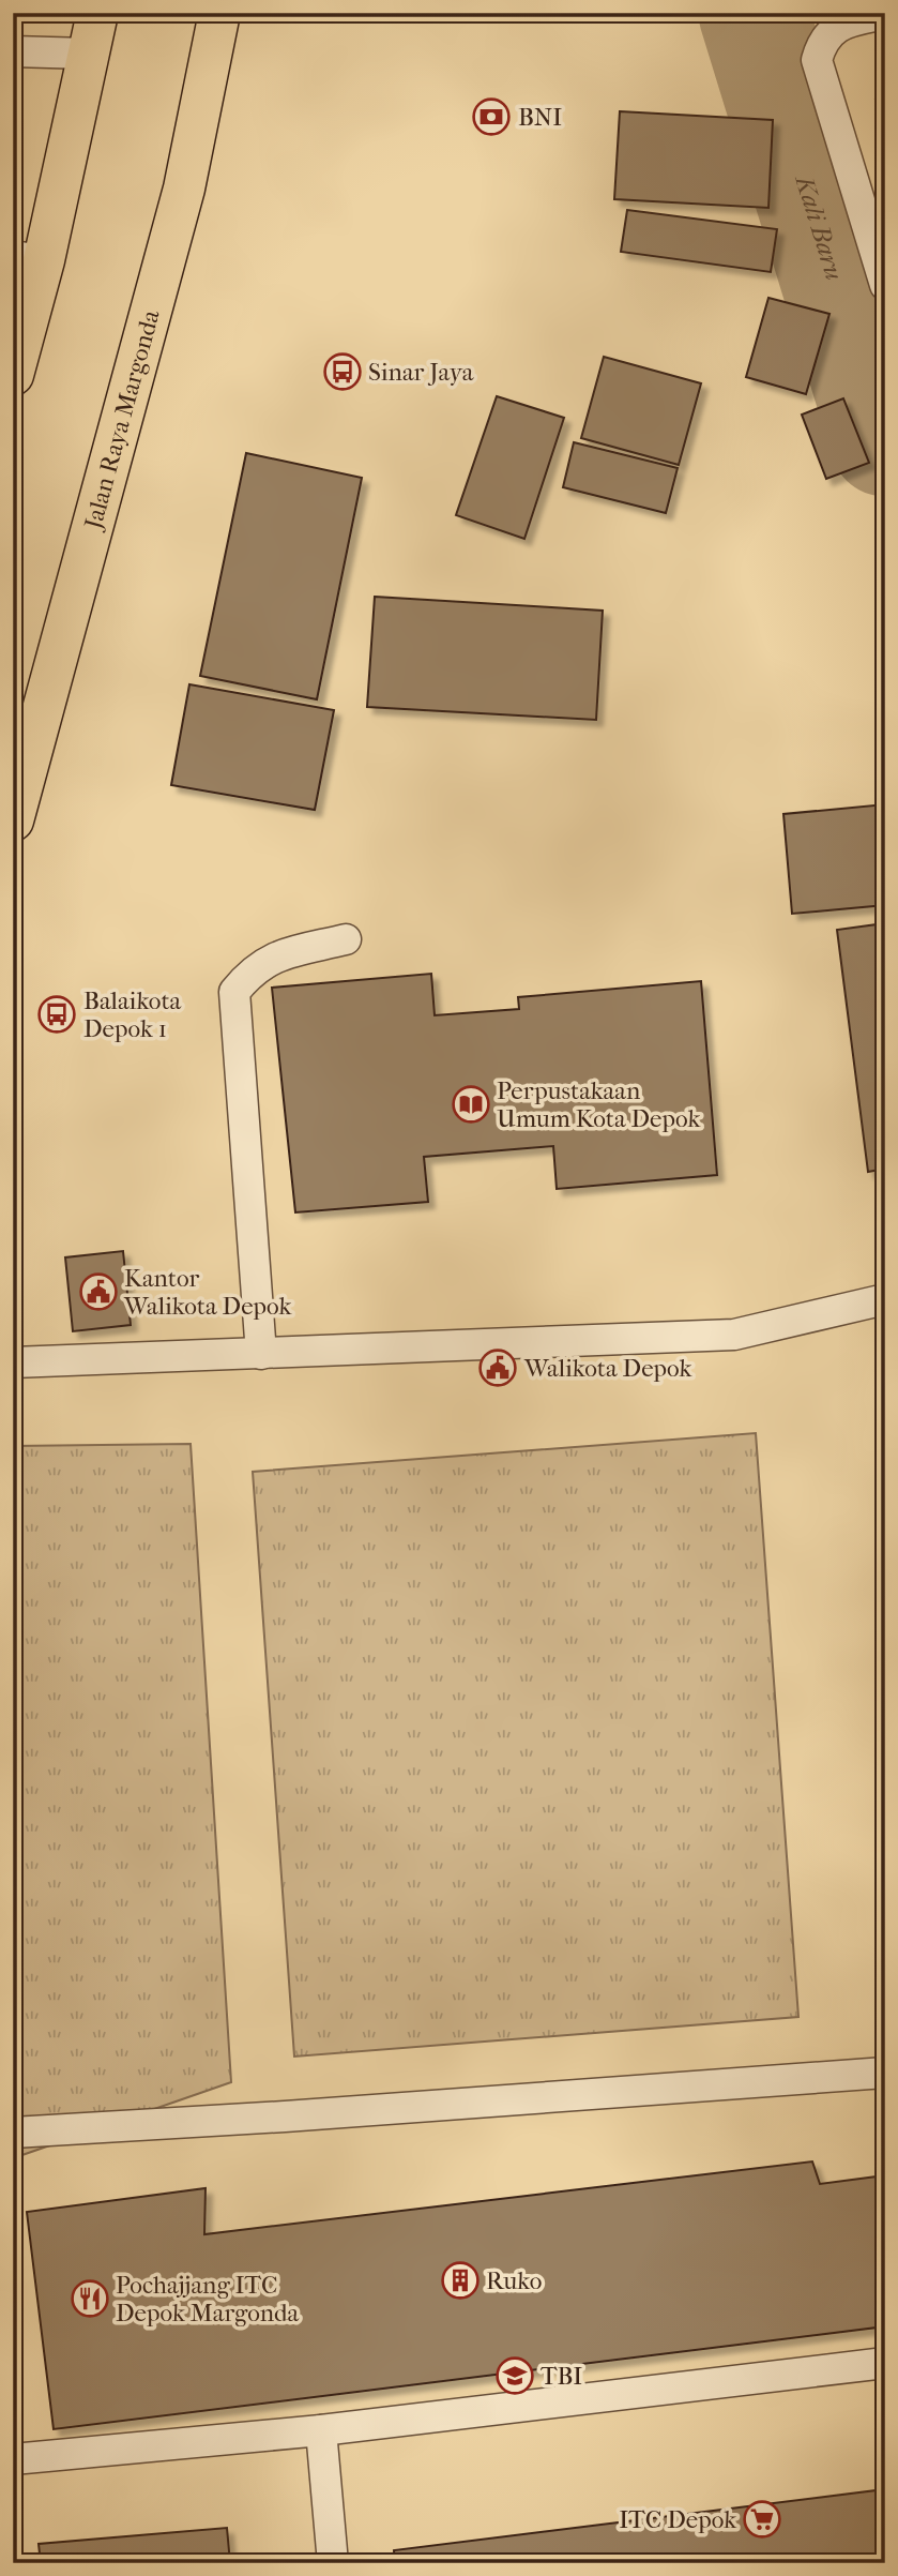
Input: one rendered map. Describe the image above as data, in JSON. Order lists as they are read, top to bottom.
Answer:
{
  "streets": {
    "main road": ["Jalan Raya Margonda"]
  },
  "water": ["Kali Baru"],
  "places": {
    "bank": ["BNI"],
    "bus stop": ["Sinar Jaya", "Balaikota Depok 1"],
    "library": ["Perpustakaan Umum Kota Depok"],
    "public building": ["Kantor Walikota Depok", "Walikota Depok"],
    "building": ["Ruko"],
    "restaurant": ["Pochajjang ITC Depok Margonda"],
    "school or university": ["TBI"],
    "supermarket": ["ITC Depok"]
  }
}
